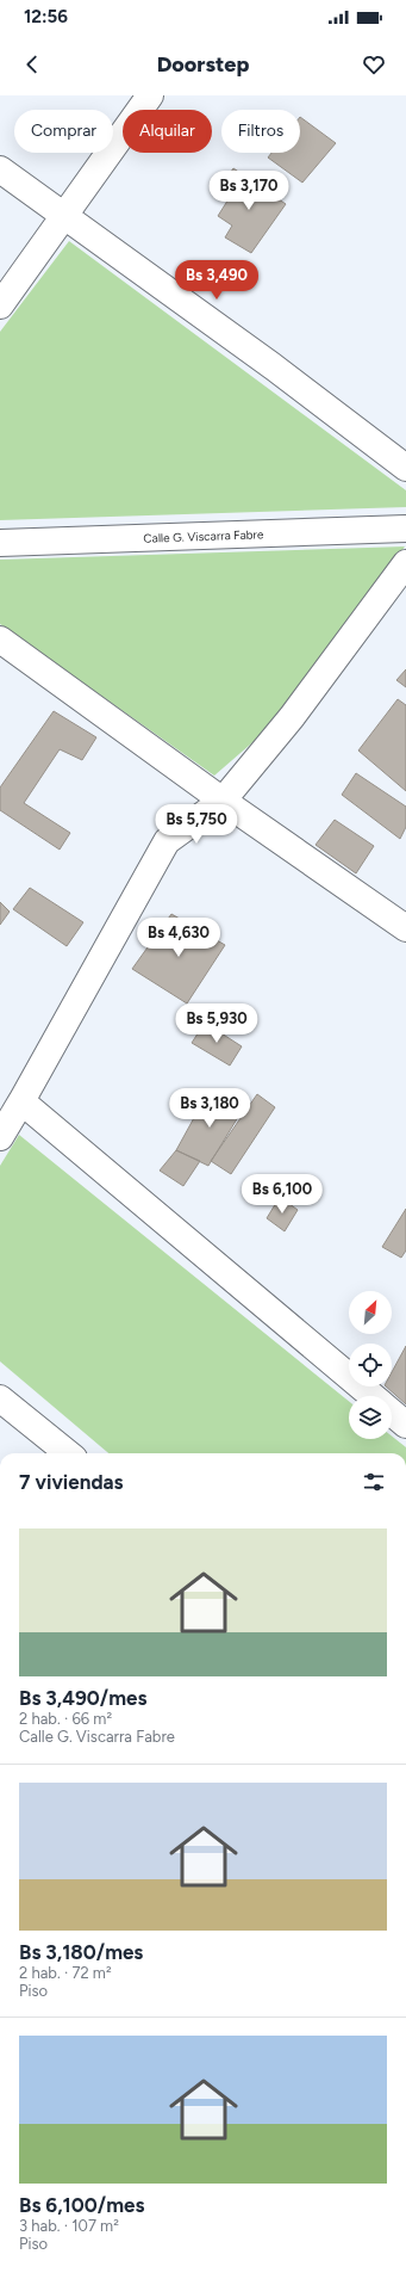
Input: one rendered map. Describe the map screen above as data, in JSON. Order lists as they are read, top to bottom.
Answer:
{
  "streets": {
    "street": ["Calle G. Viscarra Fabre"]
  },
  "north": "top right",
  "page": {
    "status": "12:56",
    "header": "Doorstep",
    "chip": ["Comprar", "Alquilar", "Filtros"],
    "price": [
      "Bs 3,170",
      "Bs 3,490",
      "Bs 5,750",
      "Bs 4,630",
      "Bs 5,930",
      "Bs 3,180",
      "Bs 6,100"
    ],
    "heading": "7 viviendas",
    "list": [
      {
        "name": "Bs 3,490/mes",
        "note": "2 hab. · 66 m² · Calle G. Viscarra Fabre"
      },
      {
        "name": "Bs 3,180/mes",
        "note": "2 hab. · 72 m² · Piso"
      },
      {
        "name": "Bs 6,100/mes",
        "note": "3 hab. · 107 m² · Piso"
      }
    ]
  }
}
